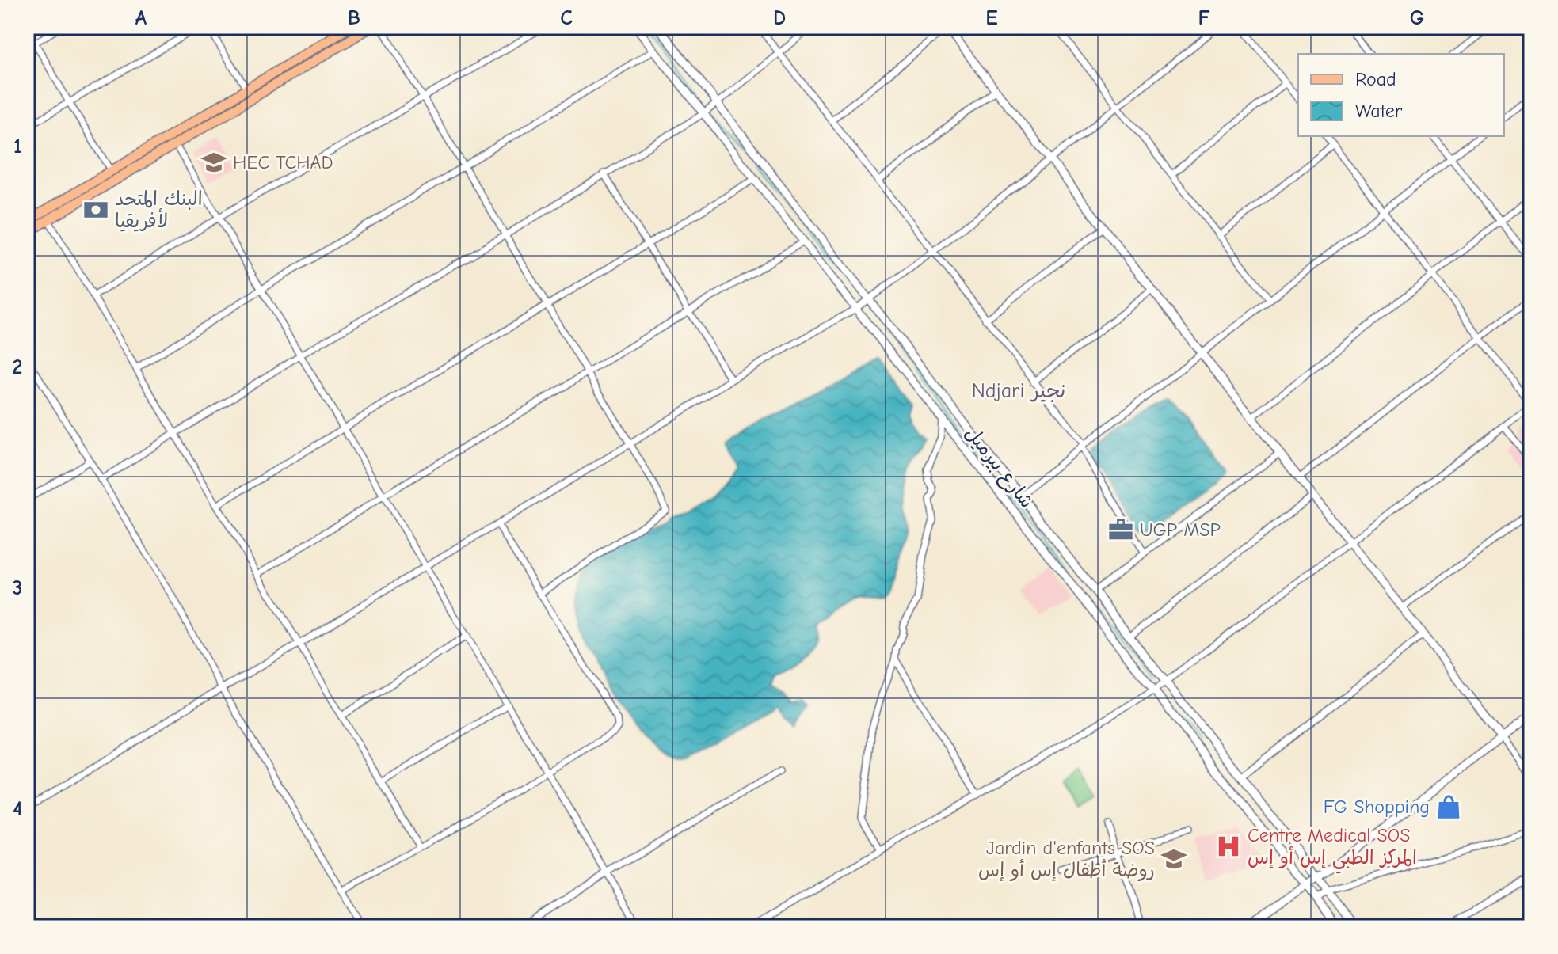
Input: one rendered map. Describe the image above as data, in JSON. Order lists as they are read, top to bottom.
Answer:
{
  "streets": {
    "street": ["شارع بيرميل"]
  },
  "districts": ["Ndjari نجير"],
  "places": {
    "school or university": ["HEC TCHAD", "Jardin d'enfants SOS روضة أطفال إس أو إس"],
    "bank": ["البنك المتحد لأفريقيا"],
    "office": ["UGP MSP"],
    "shop": ["FG Shopping"],
    "hospital": ["Centre Medical SOS المركز الطبي إس أو إس"]
  },
  "legend": ["Road", "Water"],
  "grid": {
    "columns": [
      "A",
      "B",
      "C",
      "D",
      "E",
      "F",
      "G"
    ],
    "rows": [
      "1",
      "2",
      "3",
      "4"
    ]
  }
}
